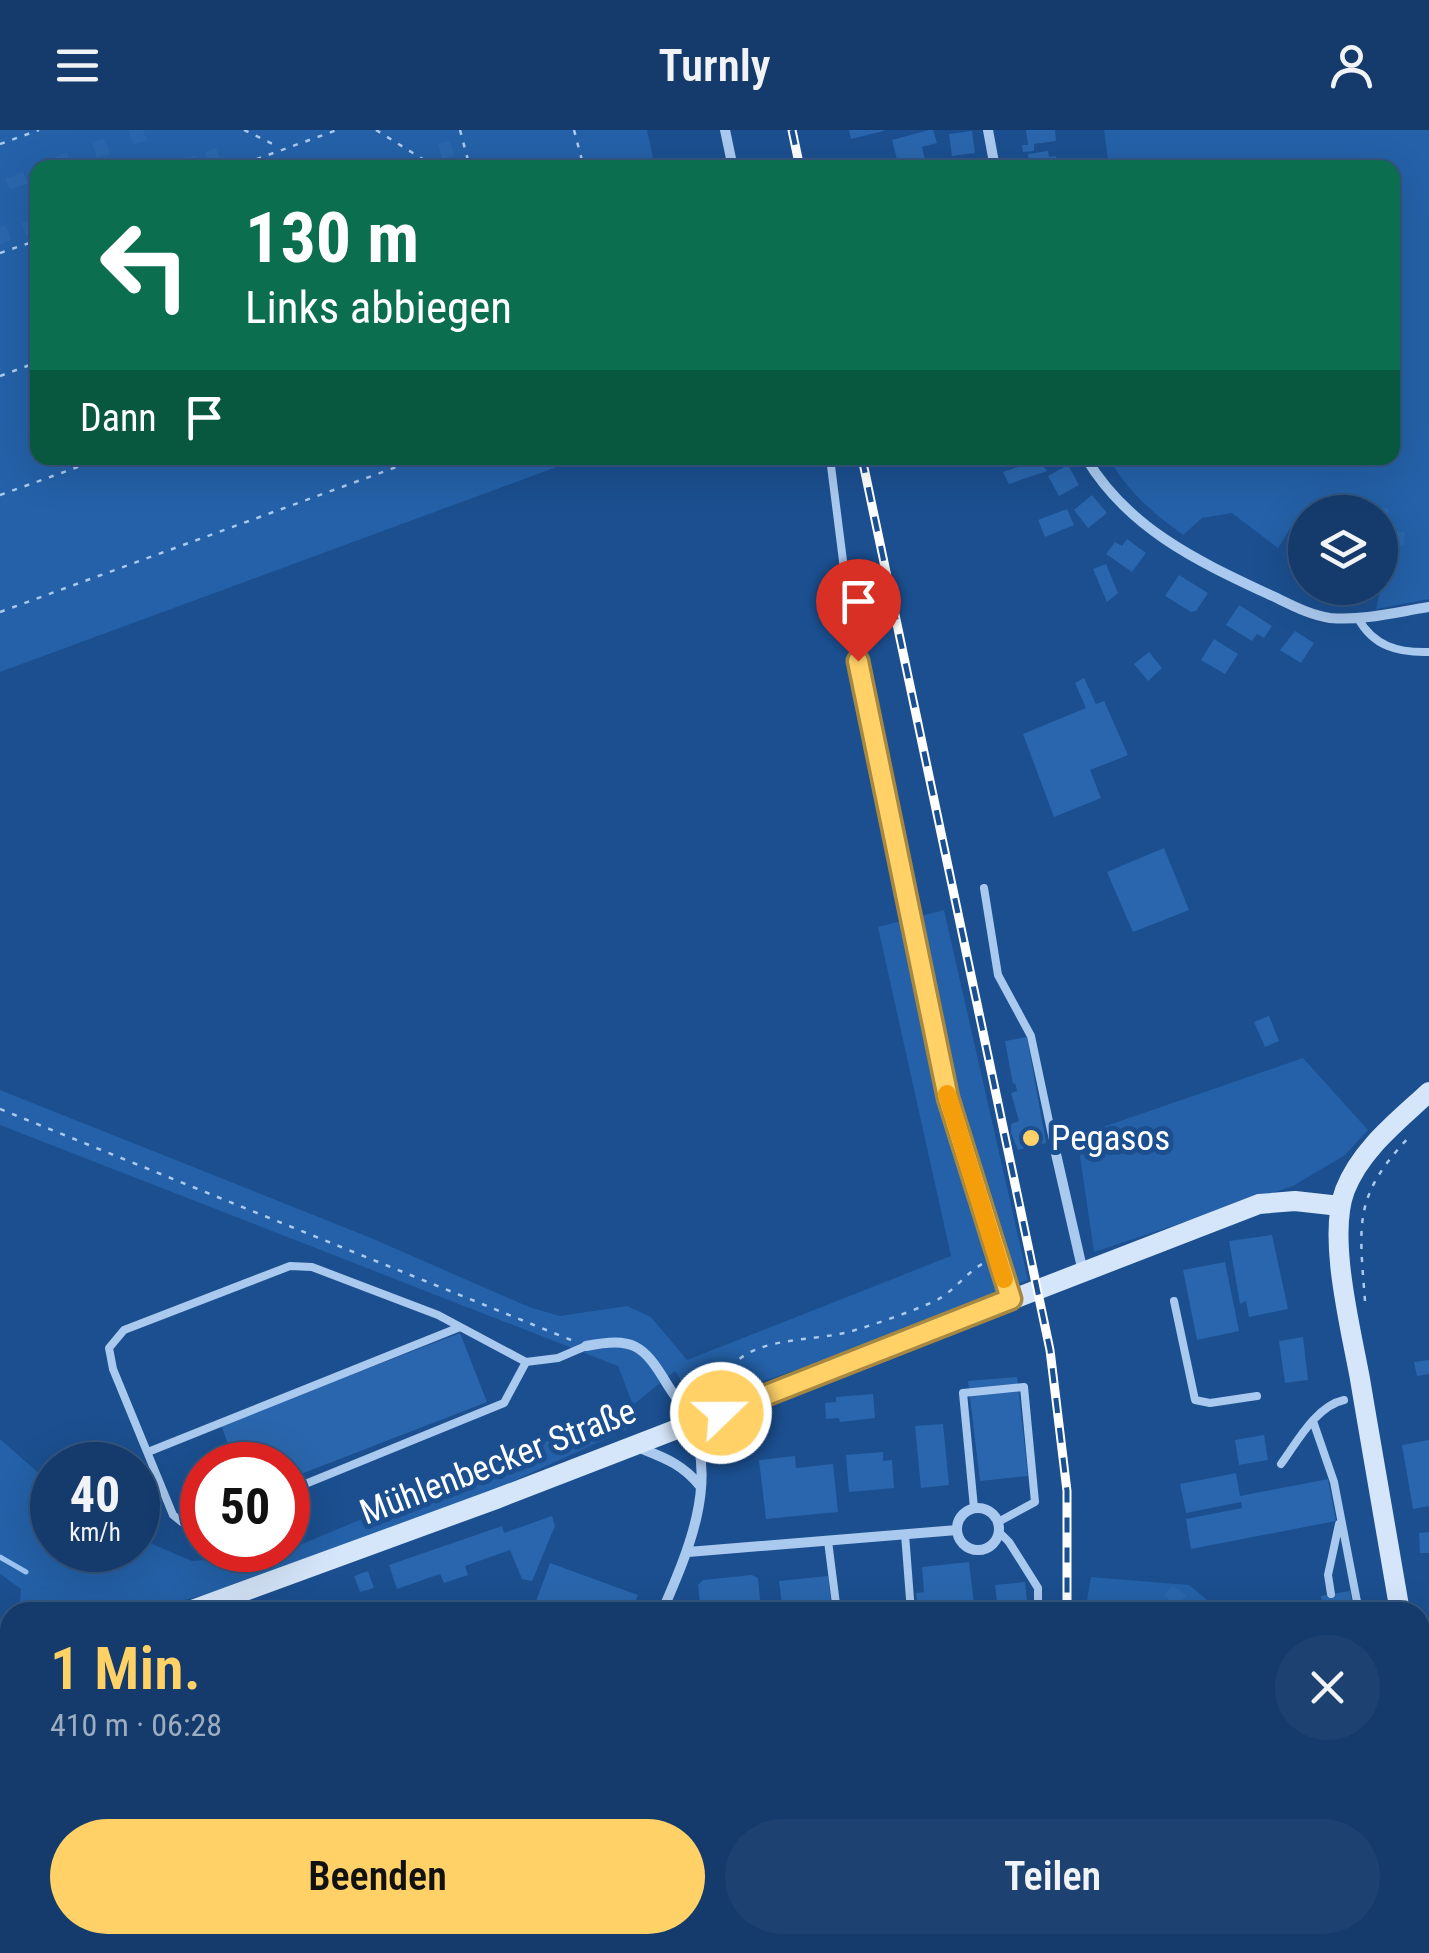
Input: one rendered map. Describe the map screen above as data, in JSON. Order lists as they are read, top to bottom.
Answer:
{
  "streets": {
    "main road": ["Mühlenbecker Straße"]
  },
  "places": ["Pegasos"],
  "page": {
    "header": "Turnly",
    "turn": ["130 m", "Links abbiegen"],
    "then": "Dann",
    "speed": "40 km/h",
    "limit": "50",
    "heading": ["1 Min.", "410 m · 06:28"],
    "buttons": ["Beenden", "Teilen"]
  }
}
